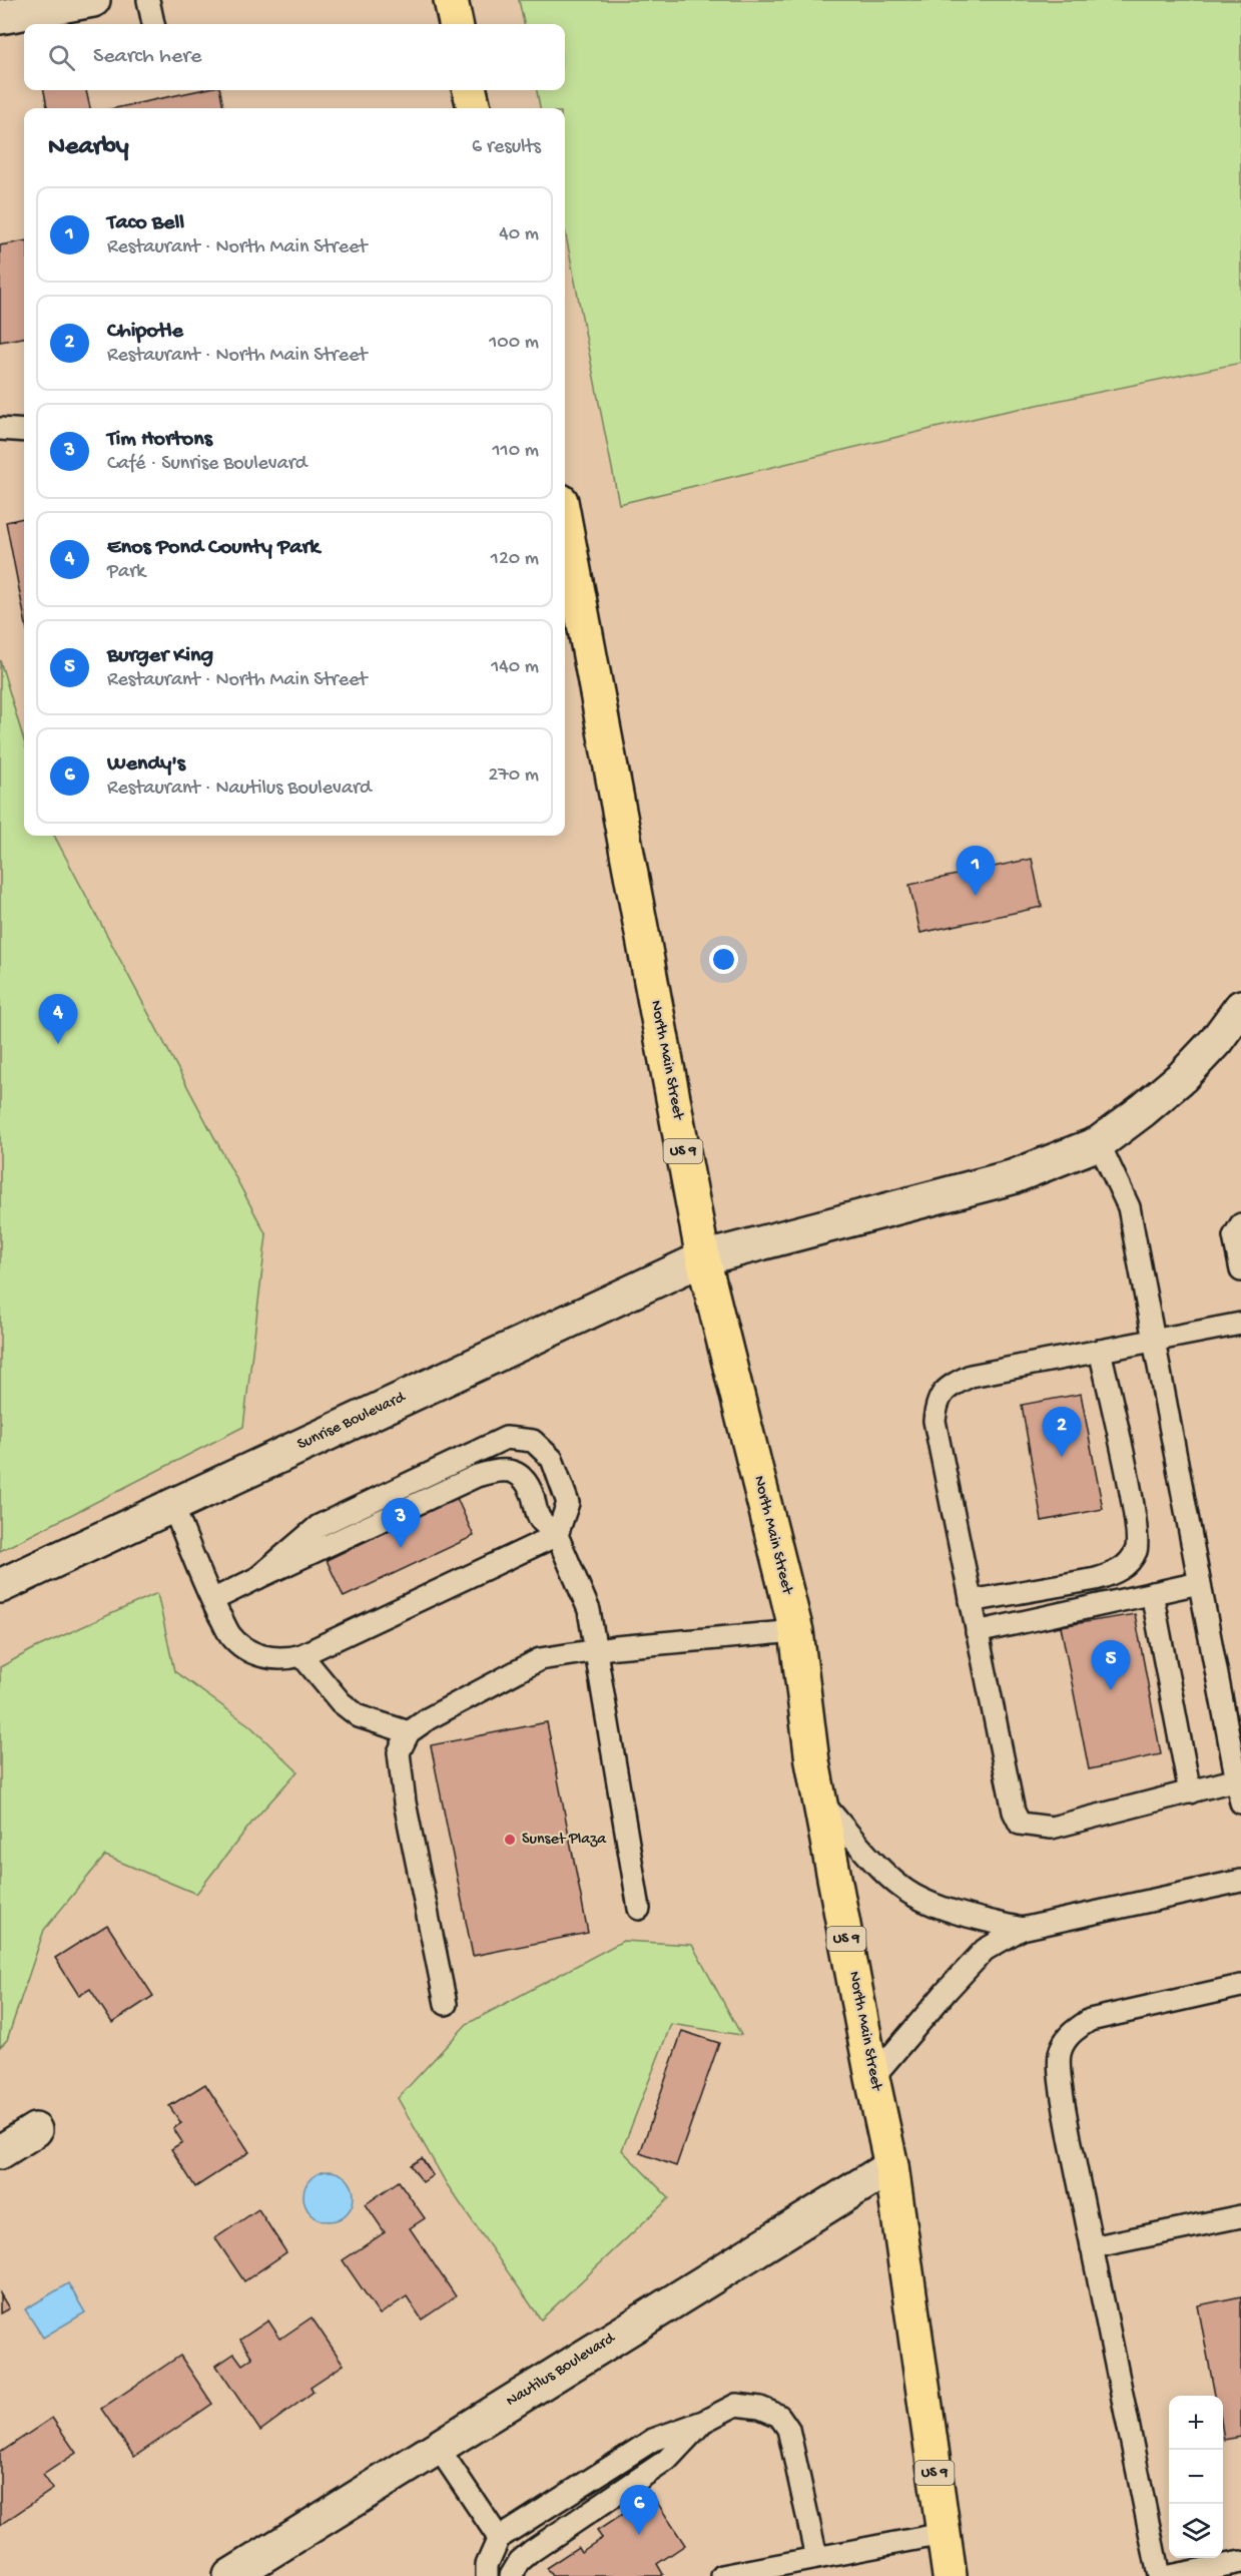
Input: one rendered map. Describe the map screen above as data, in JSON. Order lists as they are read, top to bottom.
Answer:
{
  "streets": {
    "highway": ["North Main Street", "US 9"],
    "street": ["Sunrise Boulevard", "Nautilus Boulevard"]
  },
  "crossings": [
    ["North Main Street", "Sunrise Boulevard"],
    ["North Main Street", "Nautilus Boulevard"]
  ],
  "places": ["Sunset Plaza"],
  "page": {
    "search": "Search here",
    "heading": ["Nearby", "6 results"],
    "list": [
      {
        "mark": "1",
        "name": "Taco Bell",
        "note": "Restaurant · North Main Street",
        "value": "40 m"
      },
      {
        "mark": "2",
        "name": "Chipotle",
        "note": "Restaurant · North Main Street",
        "value": "100 m"
      },
      {
        "mark": "3",
        "name": "Tim Hortons",
        "note": "Café · Sunrise Boulevard",
        "value": "110 m"
      },
      {
        "mark": "4",
        "name": "Enos Pond County Park",
        "note": "Park",
        "value": "120 m"
      },
      {
        "mark": "5",
        "name": "Burger King",
        "note": "Restaurant · North Main Street",
        "value": "140 m"
      },
      {
        "mark": "6",
        "name": "Wendy's",
        "note": "Restaurant · Nautilus Boulevard",
        "value": "270 m"
      }
    ],
    "pins": [
      "1",
      "4",
      "2",
      "3",
      "5",
      "6"
    ],
    "map_buttons": ["+", "−"]
  }
}
